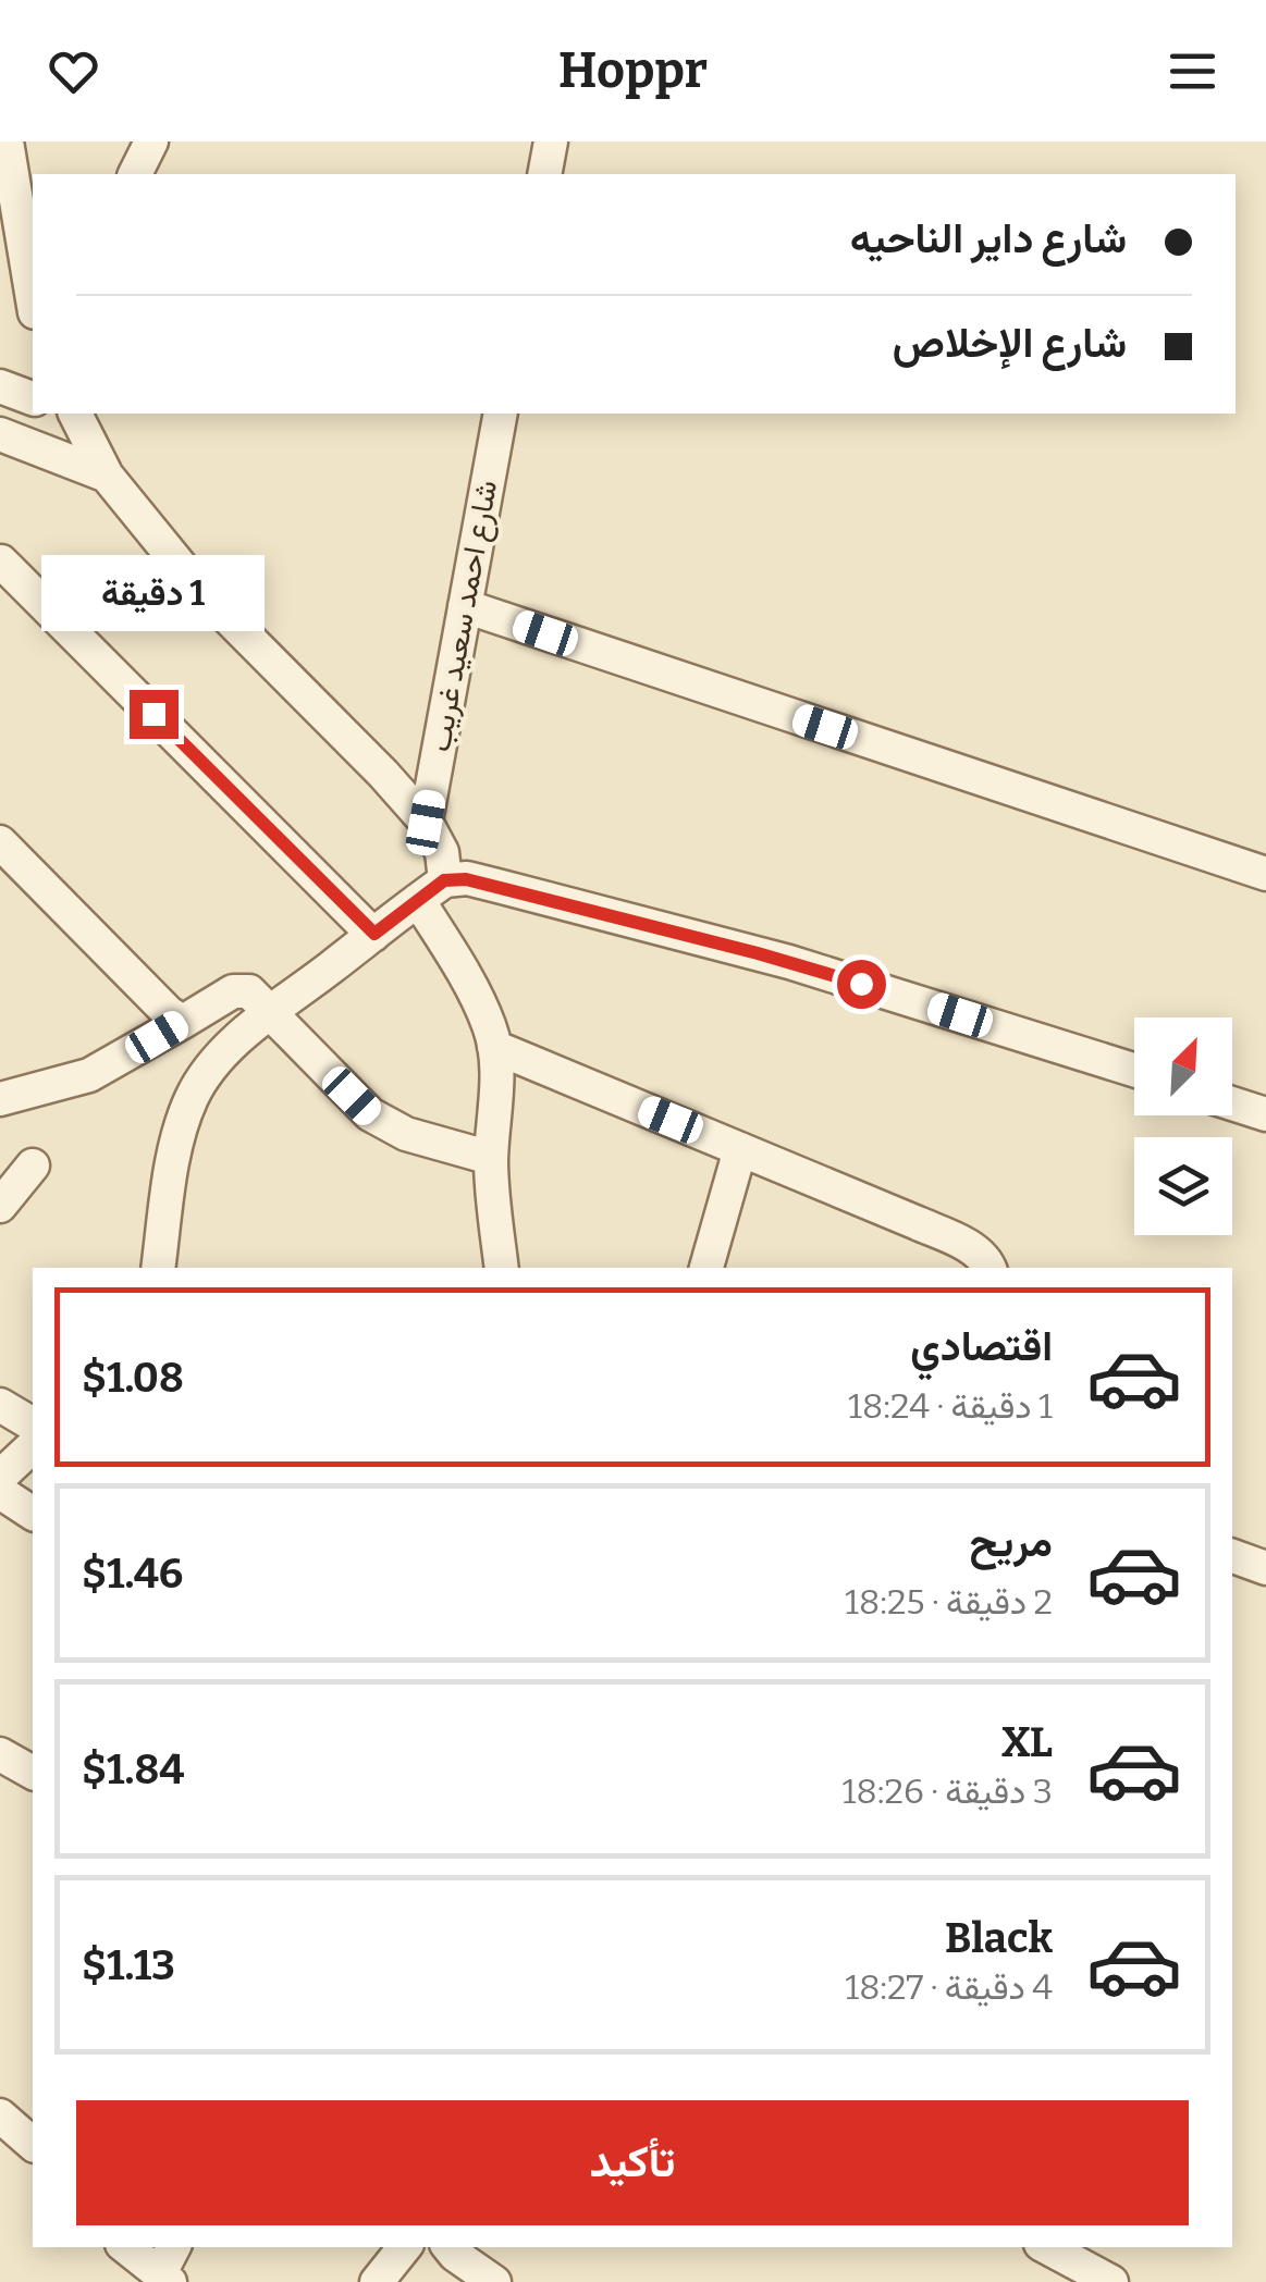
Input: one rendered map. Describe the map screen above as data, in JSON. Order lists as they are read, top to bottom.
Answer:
{
  "streets": {
    "street": ["شارع احمد سعيد غريب"]
  },
  "north": "top right",
  "page": {
    "header": "Hoppr",
    "banner": ["شارع داير الناحيه", "شارع الإخلاص"],
    "bubble": "1 دقيقة",
    "list": [
      {
        "name": "اقتصادي",
        "note": "1 دقيقة · 18:24",
        "value": "$1.08"
      },
      {
        "name": "مريح",
        "note": "2 دقيقة · 18:25",
        "value": "$1.46"
      },
      {
        "name": "XL",
        "note": "3 دقيقة · 18:26",
        "value": "$1.84"
      },
      {
        "name": "Black",
        "note": "4 دقيقة · 18:27",
        "value": "$1.13"
      }
    ],
    "buttons": "تأكيد"
  }
}
